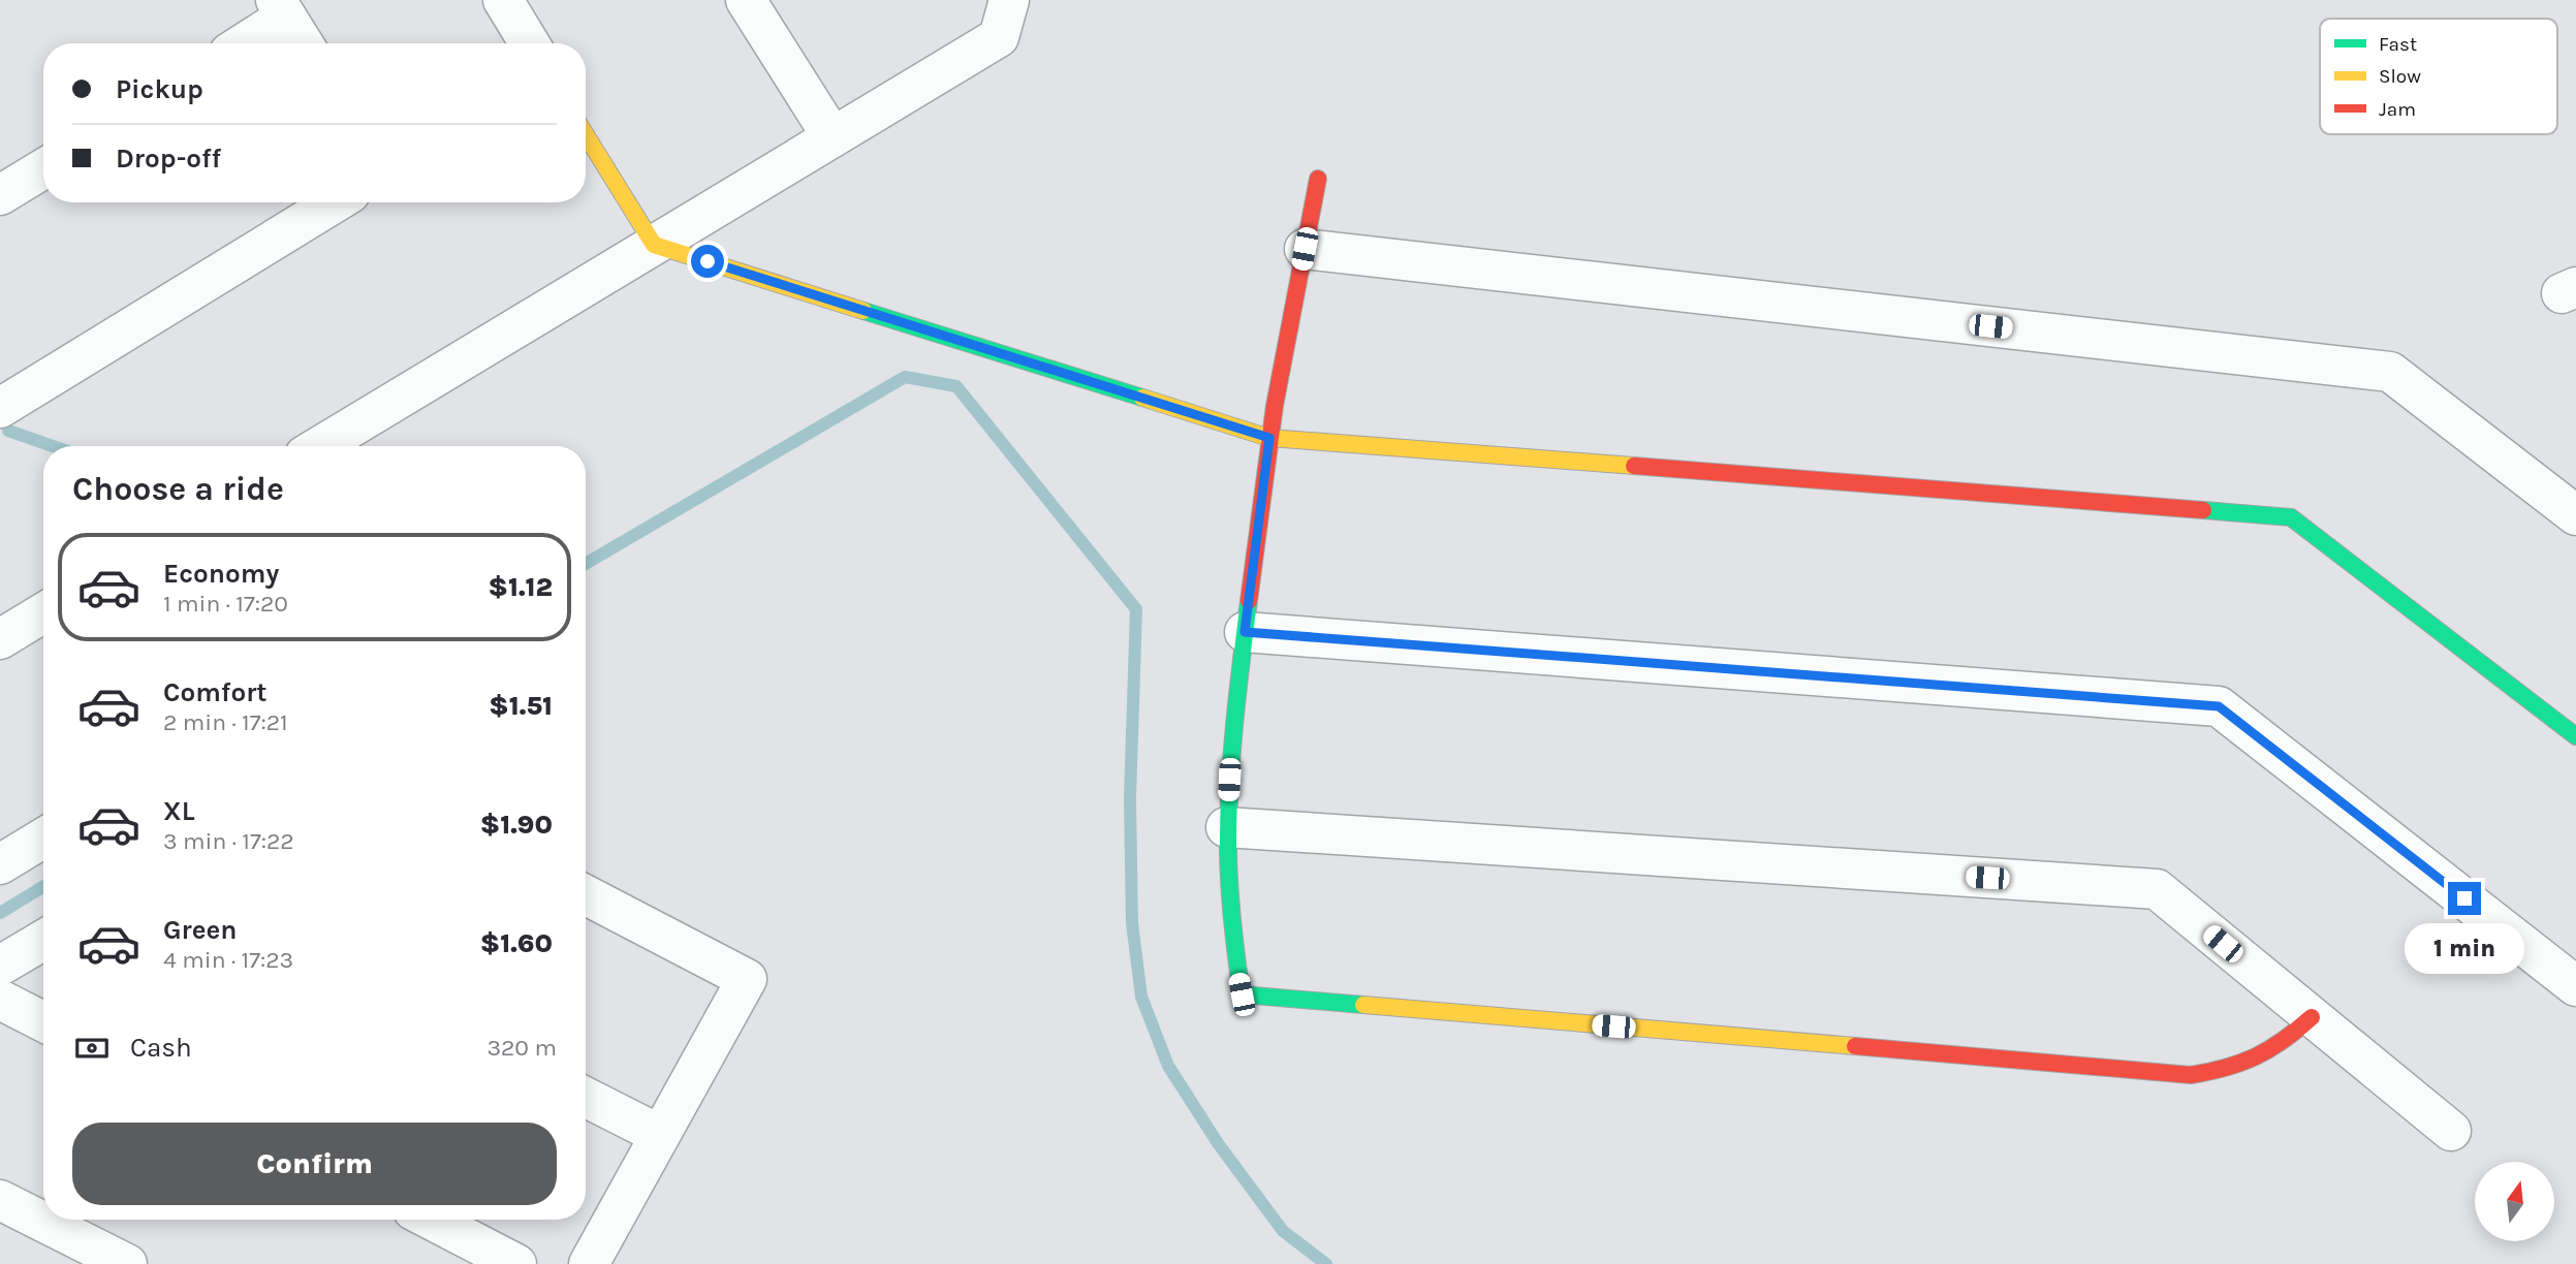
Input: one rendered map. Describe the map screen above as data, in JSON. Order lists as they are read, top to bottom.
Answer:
{
  "legend": ["Fast", "Slow", "Jam"],
  "north": "top",
  "page": {
    "banner": ["Pickup", "Drop-off"],
    "heading": "Choose a ride",
    "list": [
      {
        "name": "Economy",
        "note": "1 min · 17:20",
        "value": "$1.12"
      },
      {
        "name": "Comfort",
        "note": "2 min · 17:21",
        "value": "$1.51"
      },
      {
        "name": "XL",
        "note": "3 min · 17:22",
        "value": "$1.90"
      },
      {
        "name": "Green",
        "note": "4 min · 17:23",
        "value": "$1.60"
      }
    ],
    "bubble": "1 min",
    "pay": ["Cash", "320 m"],
    "buttons": "Confirm"
  }
}
